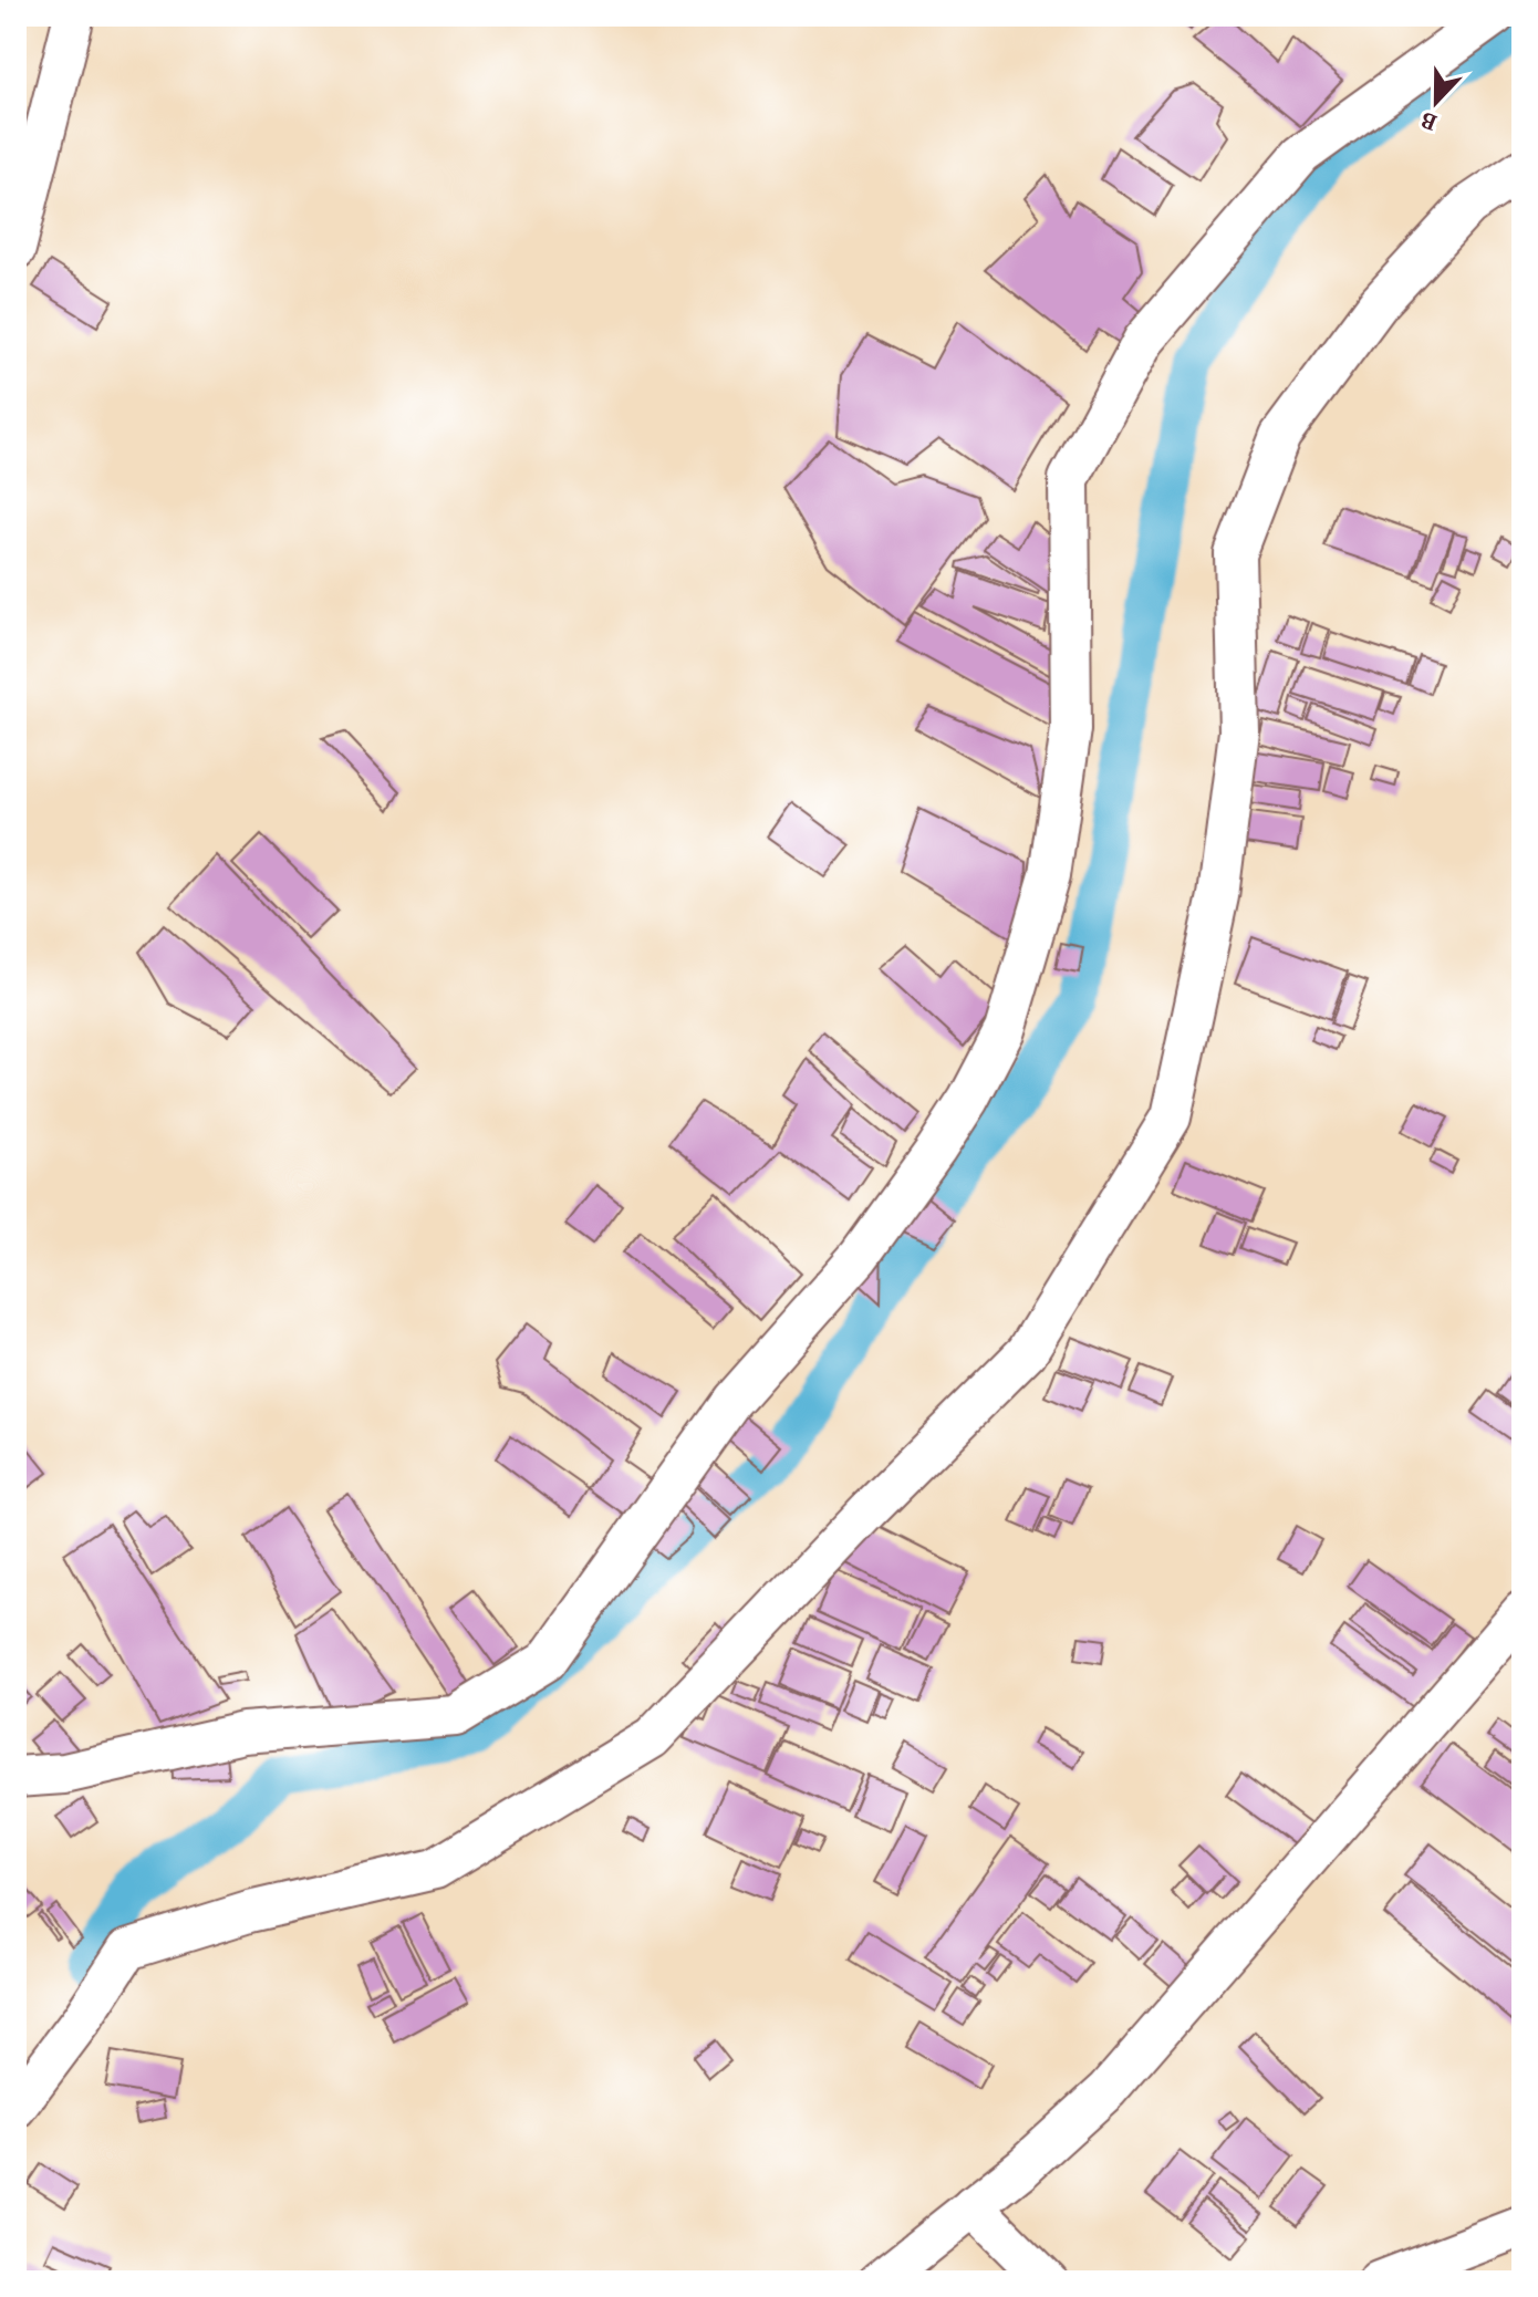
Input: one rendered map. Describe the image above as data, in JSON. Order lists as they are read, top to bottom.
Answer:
{
  "north": "bottom"
}
